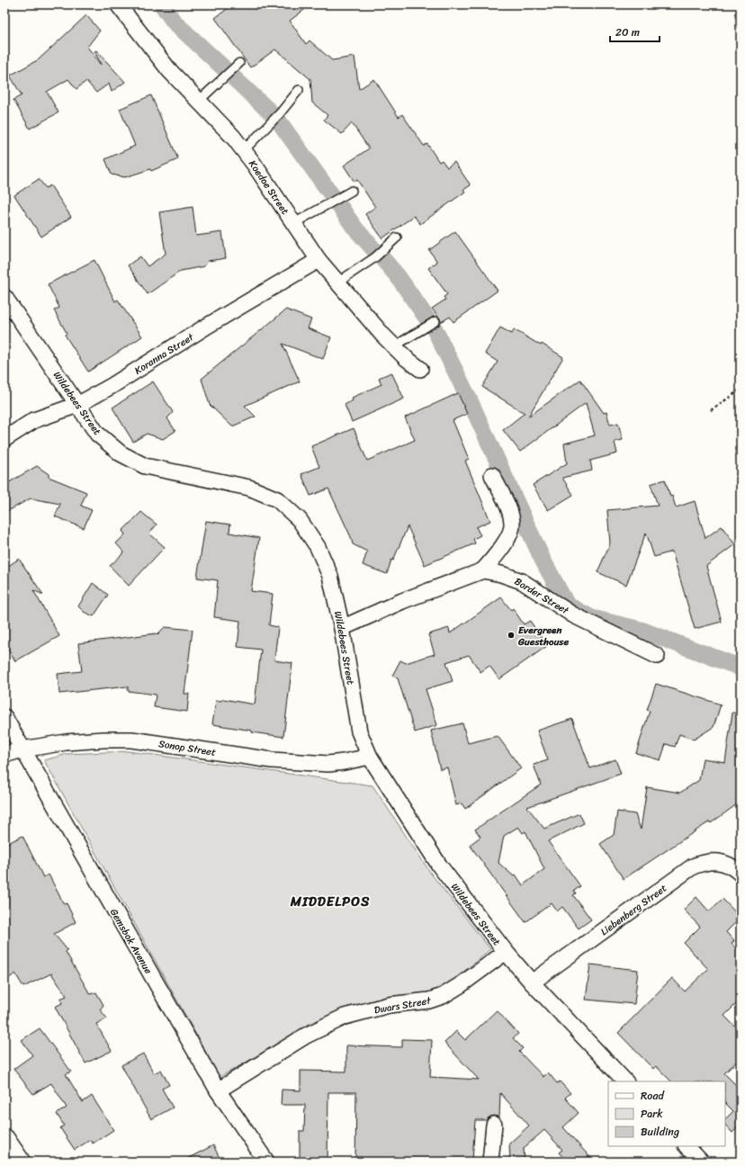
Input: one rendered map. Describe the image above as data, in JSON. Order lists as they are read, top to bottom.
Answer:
{
  "streets": {
    "street": [
      "Koedoe Street",
      "Koranna Street",
      "Wildebees Street",
      "Border Street",
      "Sonop Street",
      "Liebenberg Street",
      "Gemsbok Avenue",
      "Dwars Street"
    ]
  },
  "crossings": [
    ["Koedoe Street", "Koranna Street"],
    ["Koranna Street", "Wildebees Street"],
    ["Wildebees Street", "Sonop Street"],
    ["Wildebees Street", "Liebenberg Street"],
    ["Wildebees Street", "Dwars Street"],
    ["Sonop Street", "Gemsbok Avenue"],
    ["Gemsbok Avenue", "Dwars Street"]
  ],
  "districts": ["MIDDELPOS"],
  "places": ["Evergreen Guesthouse"],
  "legend": ["Road", "Park", "Building"],
  "scale_bar": "20 m"
}
